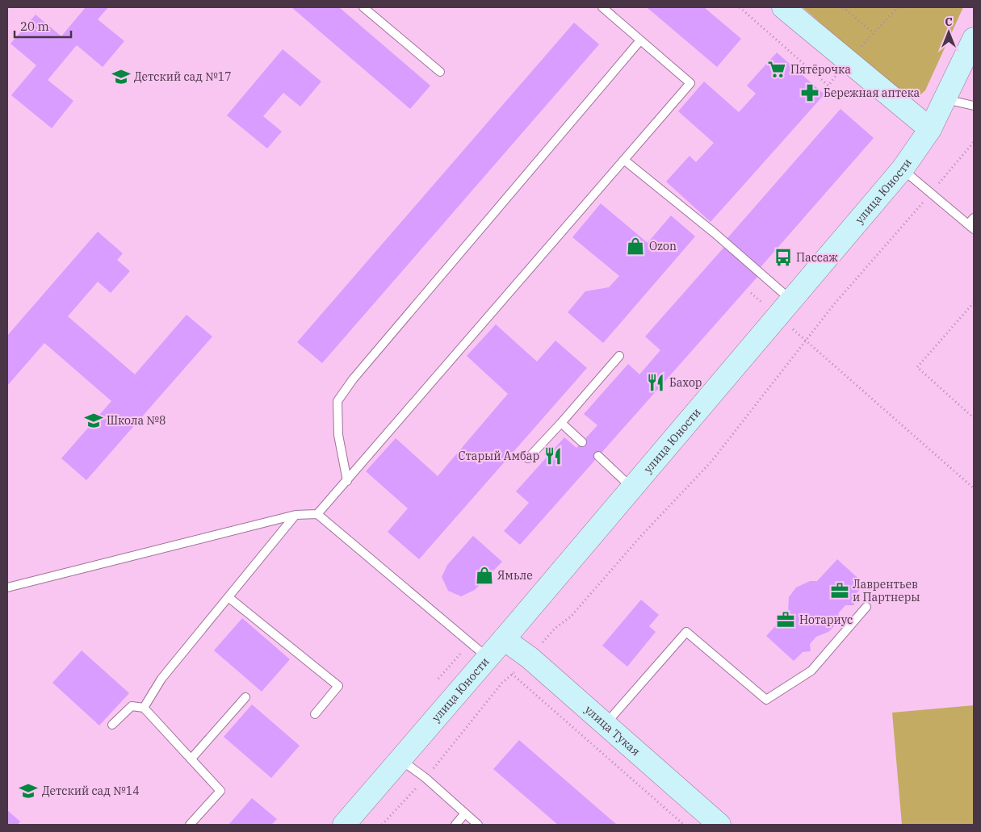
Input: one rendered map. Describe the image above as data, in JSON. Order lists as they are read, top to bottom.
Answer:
{
  "streets": {
    "street": ["улица Юности", "улица Тукая"]
  },
  "crossings": [
    ["улица Юности", "улица Тукая"]
  ],
  "places": {
    "supermarket": ["Пятёрочка"],
    "school or university": ["Детский сад №17", "Школа №8", "Детский сад №14"],
    "pharmacy": ["Бережная аптека"],
    "shop": ["Ozon", "Ямьле"],
    "bus stop": ["Пассаж"],
    "restaurant": ["Бахор", "Старый Амбар"],
    "office": ["Лаврентьев и Партнеры", "Нотариус"]
  },
  "scale_bar": "20 m",
  "north": "top"
}
